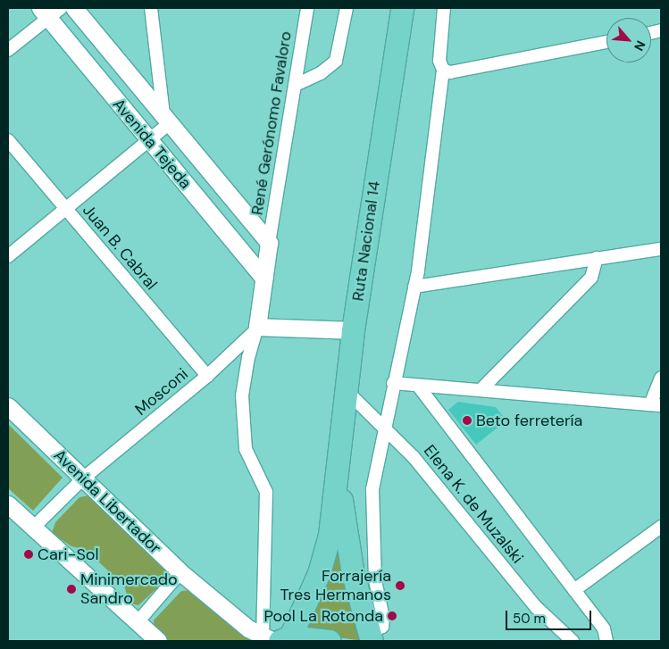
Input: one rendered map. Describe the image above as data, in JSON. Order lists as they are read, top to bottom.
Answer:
{
  "streets": {
    "highway": ["Ruta Nacional 14"],
    "main road": ["Avenida Tejeda", "Avenida Libertador"],
    "street": [
      "René Gerónomo Favaloro",
      "Juan B. Cabral",
      "Mosconi",
      "Elena K. de Muzalski"
    ]
  },
  "crossings": [
    ["René Gerónomo Favaloro", "Avenida Tejeda"],
    ["Ruta Nacional 14", "Avenida Libertador"],
    ["Ruta Nacional 14", "Elena K. de Muzalski"],
    ["Juan B. Cabral", "Mosconi"],
    ["Mosconi", "Avenida Libertador"]
  ],
  "places": [
    "Beto ferretería",
    "Cari-Sol",
    "Forrajería Tres Hermanos",
    "Minimercado Sandro",
    "Pool La Rotonda"
  ],
  "scale_bar": "50 m",
  "north": "bottom right"
}
